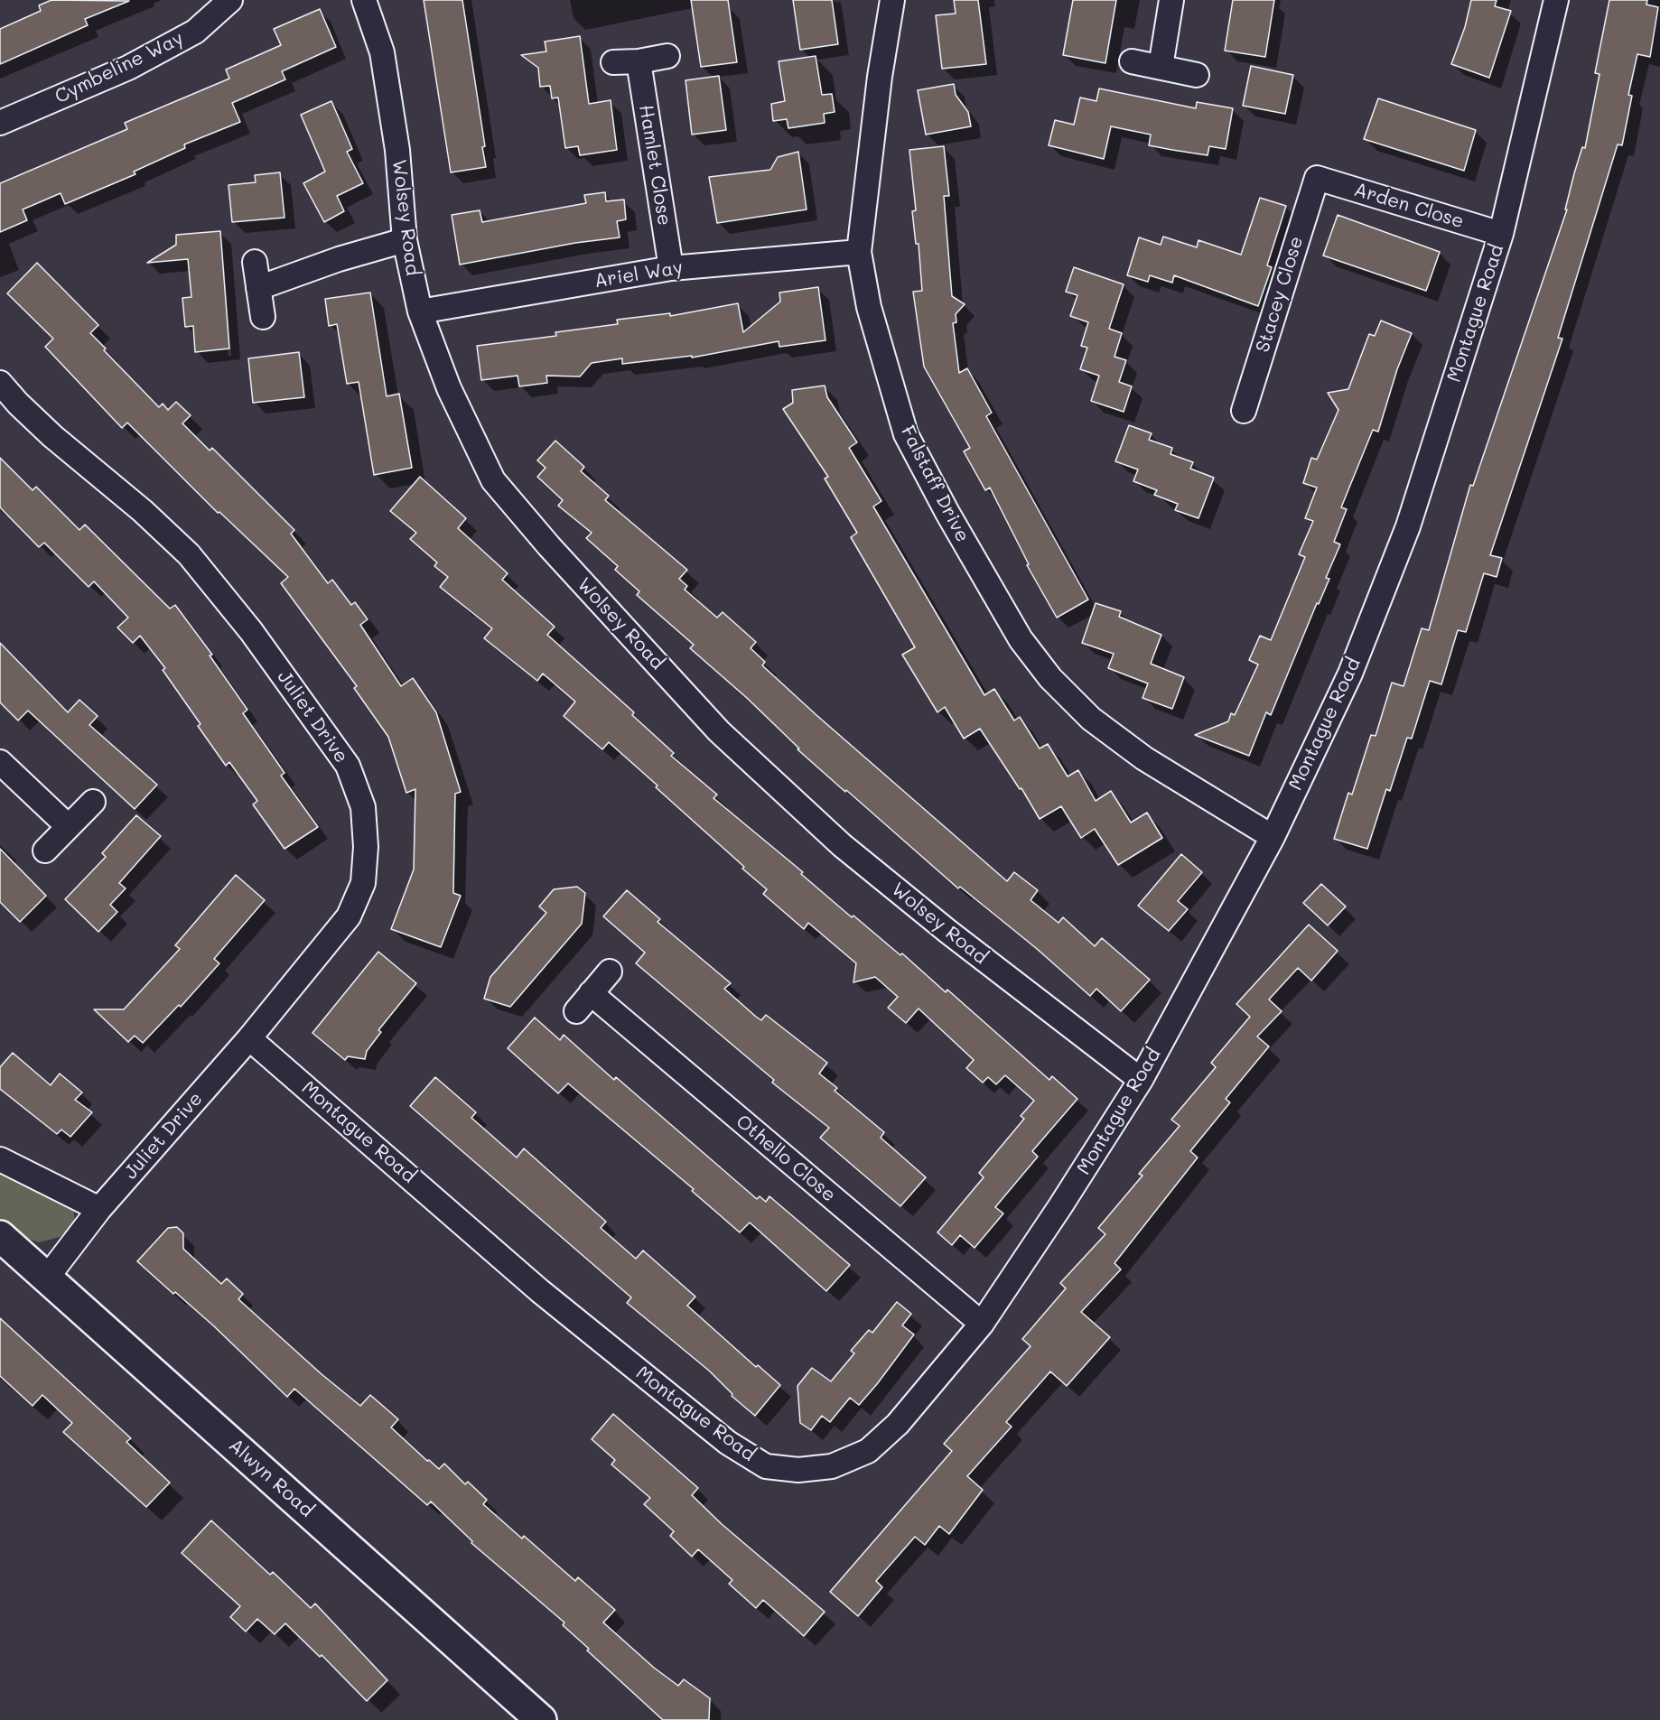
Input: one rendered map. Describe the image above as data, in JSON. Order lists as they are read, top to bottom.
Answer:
{
  "streets": {
    "street": [
      "Cymbeline Way",
      "Hamlet Close",
      "Arden Close",
      "Wolsey Road",
      "Ariel Way",
      "Stacey Close",
      "Montague Road",
      "Falstaff Drive",
      "Juliet Drive",
      "Othello Close",
      "Alwyn Road"
    ]
  },
  "crossings": [
    ["Hamlet Close", "Ariel Way"],
    ["Arden Close", "Stacey Close"],
    ["Arden Close", "Montague Road"],
    ["Wolsey Road", "Ariel Way"],
    ["Wolsey Road", "Montague Road"],
    ["Ariel Way", "Falstaff Drive"],
    ["Montague Road", "Falstaff Drive"],
    ["Montague Road", "Juliet Drive"],
    ["Montague Road", "Othello Close"],
    ["Juliet Drive", "Alwyn Road"]
  ]
}
